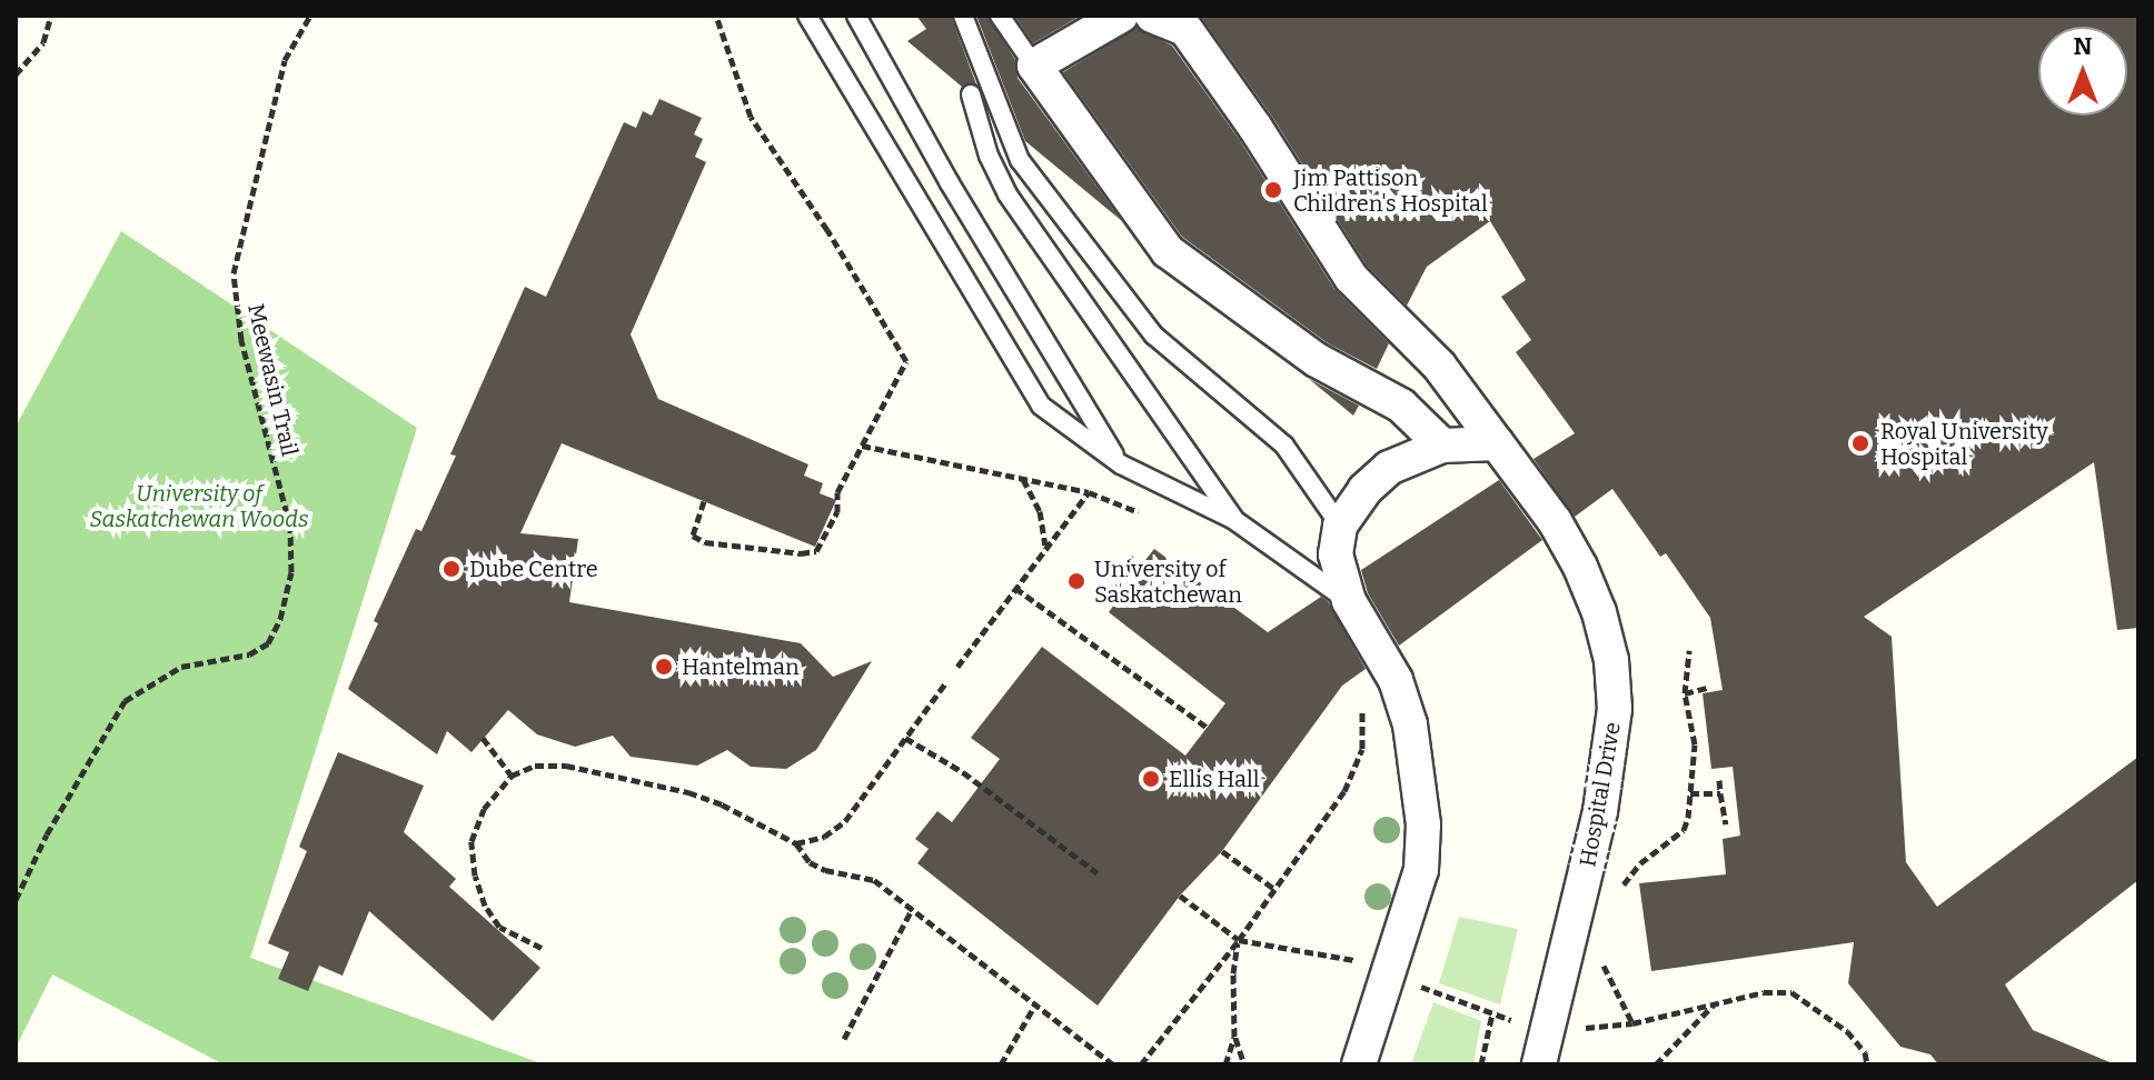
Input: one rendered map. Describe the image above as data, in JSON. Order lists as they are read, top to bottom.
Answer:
{
  "streets": {
    "street": ["Hospital Drive"],
    "path": ["Meewasin Trail"]
  },
  "parks": ["University of Saskatchewan Woods"],
  "places": [
    "Jim Pattison Children's Hospital",
    "Royal University Hospital",
    "Dube Centre",
    "University of Saskatchewan",
    "Hantelman",
    "Ellis Hall"
  ],
  "north": "top"
}
